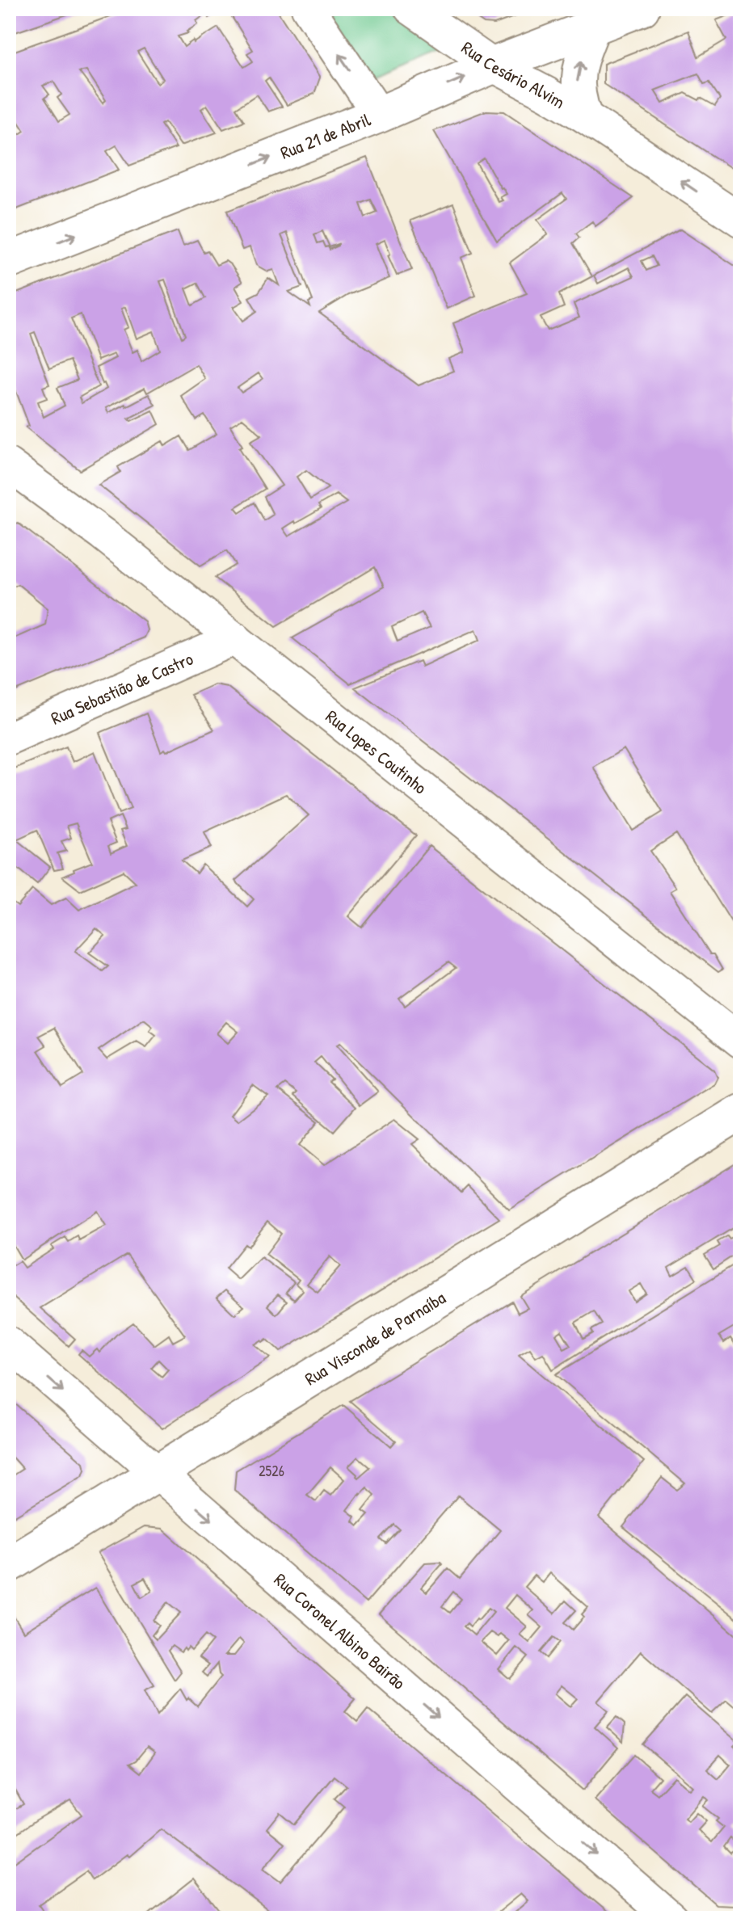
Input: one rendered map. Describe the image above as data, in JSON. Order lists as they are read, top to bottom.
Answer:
{
  "streets": {
    "street": [
      "Rua Cesário Alvim",
      "Rua 21 de Abril",
      "Rua Sebastião de Castro",
      "Rua Lopes Coutinho",
      "Rua Visconde de Parnaíba",
      "Rua Coronel Albino Bairão"
    ]
  },
  "crossings": [
    ["Rua Cesário Alvim", "Rua 21 de Abril"],
    ["Rua Sebastião de Castro", "Rua Lopes Coutinho"],
    ["Rua Visconde de Parnaíba", "Rua Coronel Albino Bairão"]
  ],
  "one_way": ["Rua 21 de Abril", "Rua Coronel Albino Bairão"],
  "house_numbers": ["2526"]
}
